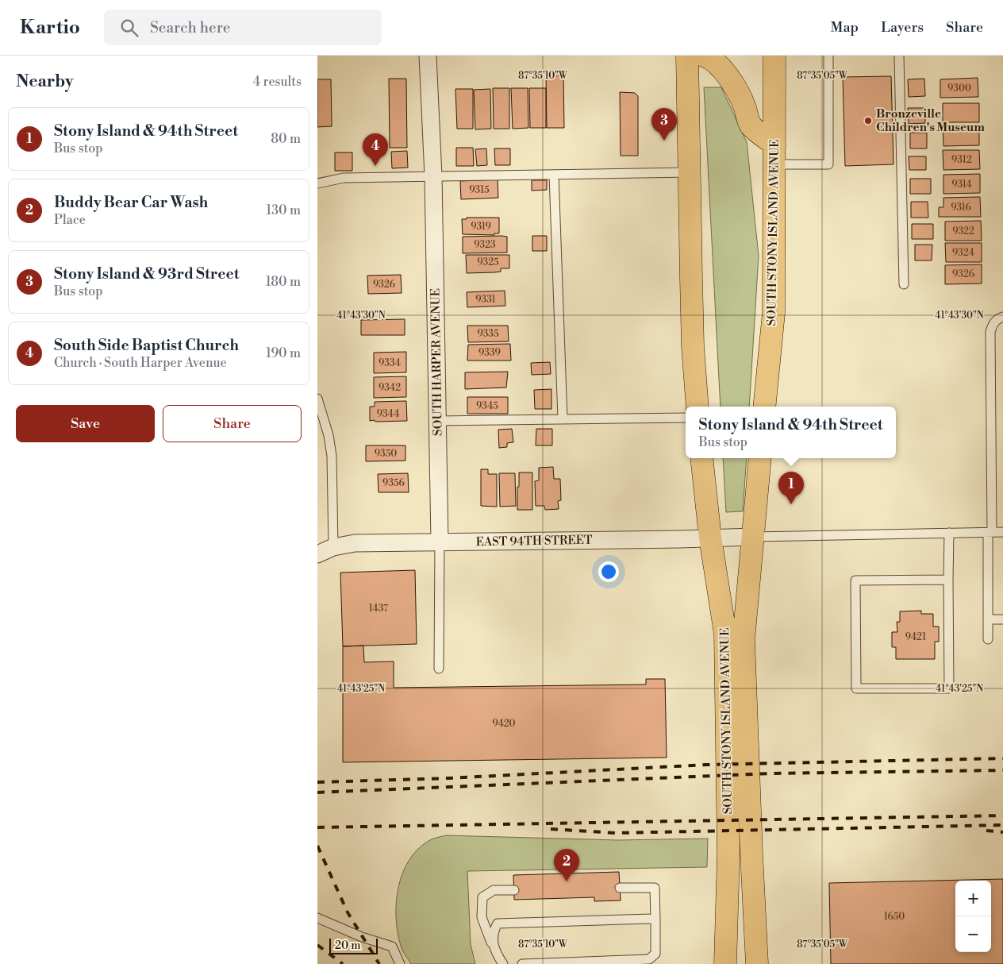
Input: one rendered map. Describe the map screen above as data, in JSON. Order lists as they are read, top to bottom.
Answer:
{
  "streets": {
    "highway": ["SOUTH STONY ISLAND AVENUE"],
    "street": ["SOUTH HARPER AVENUE", "EAST 94TH STREET"]
  },
  "crossings": [
    ["SOUTH STONY ISLAND AVENUE", "EAST 94TH STREET"],
    ["SOUTH HARPER AVENUE", "EAST 94TH STREET"]
  ],
  "places": ["Bronzeville Children's Museum"],
  "house_numbers": [
    "9300",
    "9312",
    "9314",
    "9315",
    "9316",
    "9319",
    "9322",
    "9323",
    "9324",
    "9325",
    "9326",
    "9326",
    "9331",
    "9335",
    "9339",
    "9334",
    "9342",
    "9345",
    "9344",
    "9350",
    "9356",
    "1437",
    "9421",
    "9420",
    "1650"
  ],
  "scale_bar": "20 m",
  "page": {
    "header": "Kartio",
    "search": "Search here",
    "nav": ["Map", "Layers", "Share"],
    "heading": ["Nearby", "4 results"],
    "list": [
      {
        "mark": "1",
        "name": "Stony Island & 94th Street",
        "note": "Bus stop",
        "value": "80 m"
      },
      {
        "mark": "2",
        "name": "Buddy Bear Car Wash",
        "note": "Place",
        "value": "130 m"
      },
      {
        "mark": "3",
        "name": "Stony Island & 93rd Street",
        "note": "Bus stop",
        "value": "180 m"
      },
      {
        "mark": "4",
        "name": "South Side Baptist Church",
        "note": "Church · South Harper Avenue",
        "value": "190 m"
      }
    ],
    "pins": [
      "3",
      "4",
      "1",
      "2"
    ],
    "buttons": ["Save", "Share"],
    "popup": ["Stony Island & 94th Street", "Bus stop"],
    "map_buttons": ["+", "−"],
    "scale": "20 m"
  },
  "coordinates": [
    "87°35'10\"W",
    "87°35'05\"W",
    "41°43'30\"N",
    "41°43'25\"N"
  ]
}
